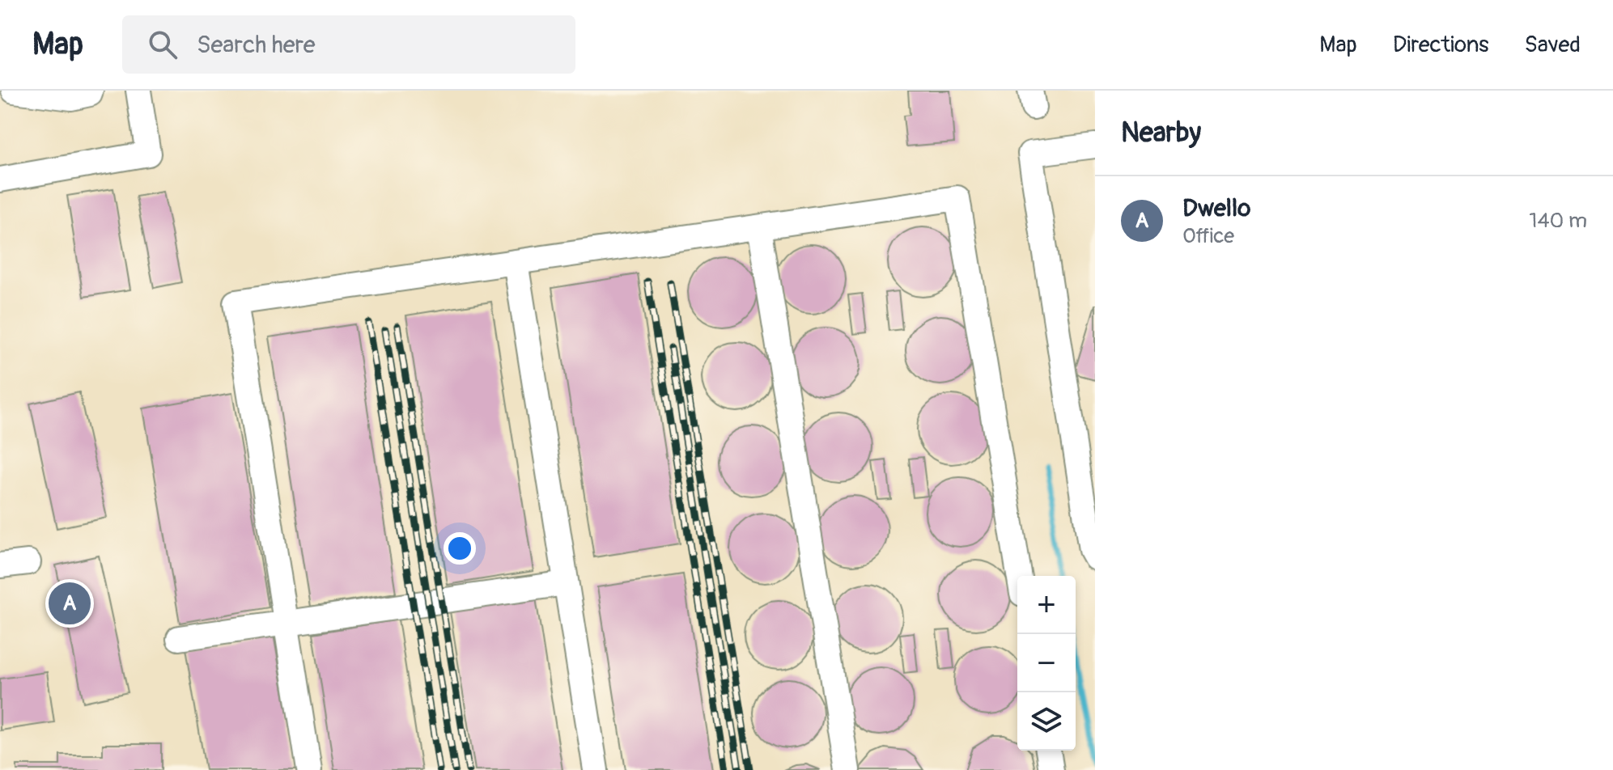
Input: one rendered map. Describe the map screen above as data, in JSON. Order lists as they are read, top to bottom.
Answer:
{
  "page": {
    "header": "Map",
    "search": "Search here",
    "nav": ["Map", "Directions", "Saved"],
    "heading": "Nearby",
    "list": [
      {
        "mark": "A",
        "name": "Dwello",
        "note": "Office",
        "value": "140 m"
      }
    ],
    "map_buttons": ["+", "−"],
    "pins": "A"
  }
}
